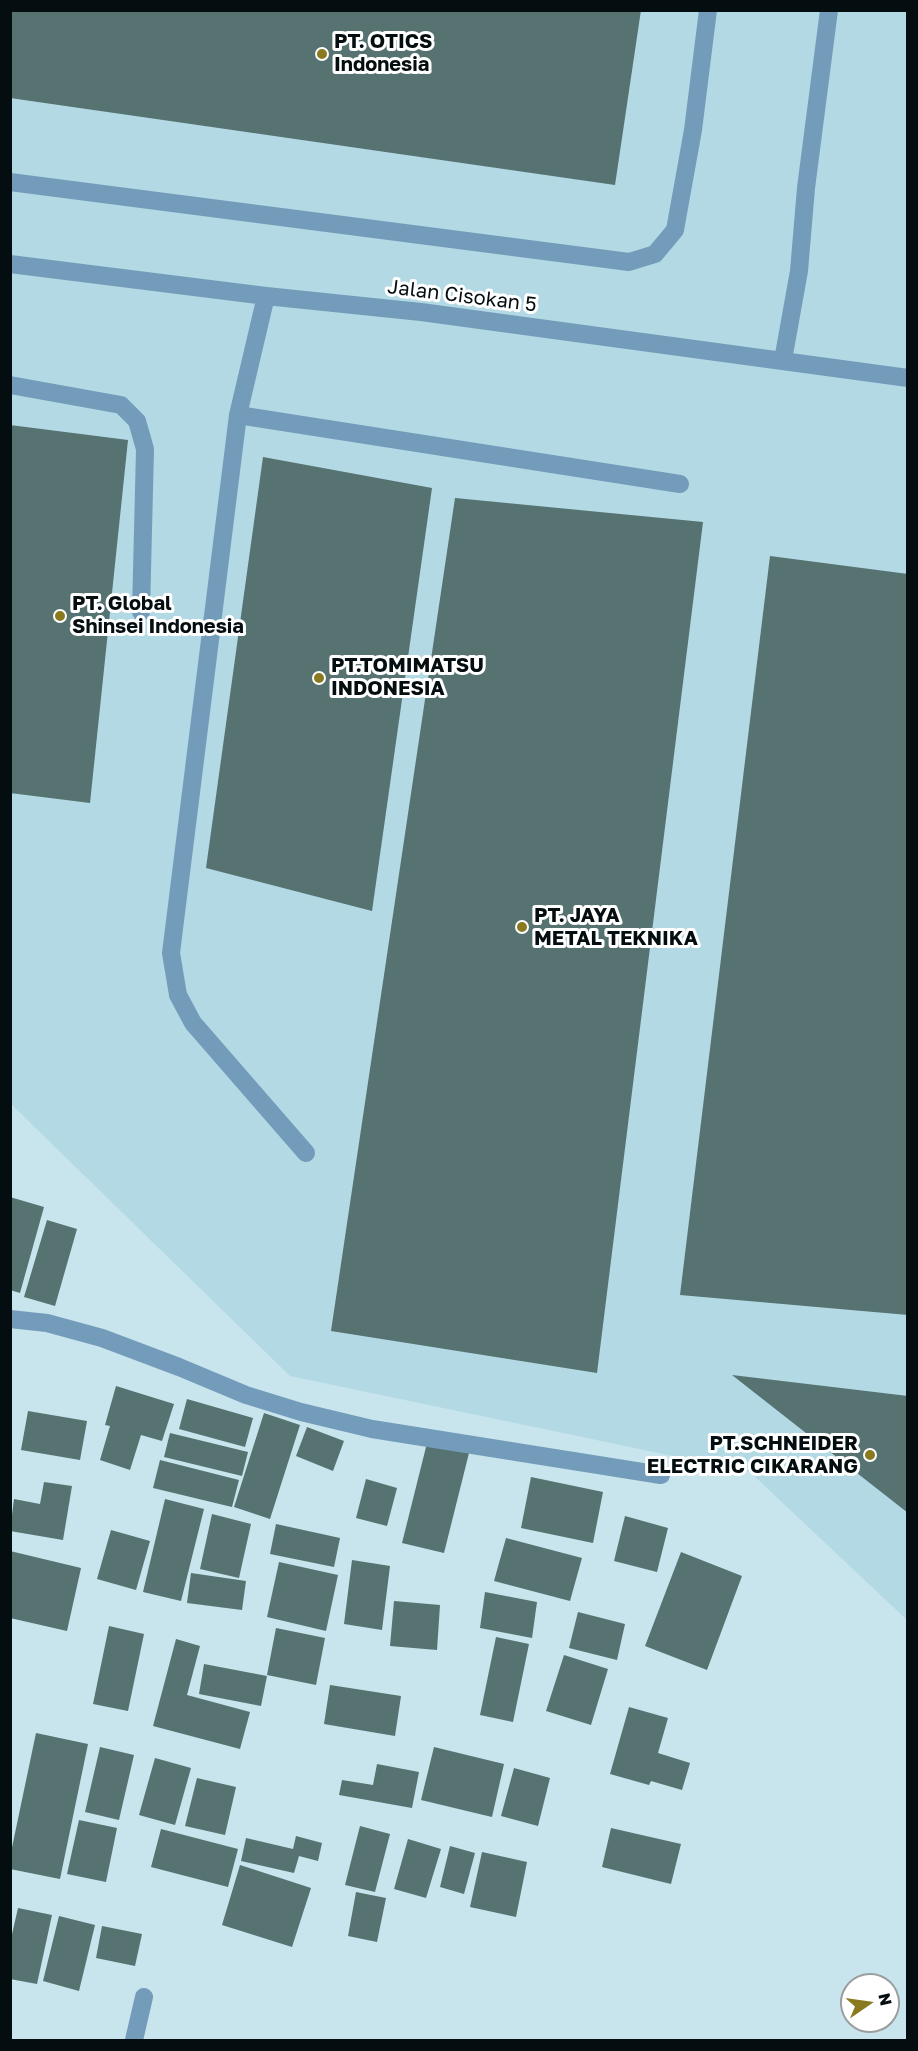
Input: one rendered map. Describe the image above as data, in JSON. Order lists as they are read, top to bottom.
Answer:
{
  "streets": {
    "street": ["Jalan Cisokan 5"]
  },
  "places": [
    "PT. OTICS Indonesia",
    "PT. Global Shinsei Indonesia",
    "PT.TOMIMATSU INDONESIA",
    "PT. JAYA METAL TEKNIKA",
    "PT.SCHNEIDER ELECTRIC CIKARANG"
  ],
  "north": "right"
}
